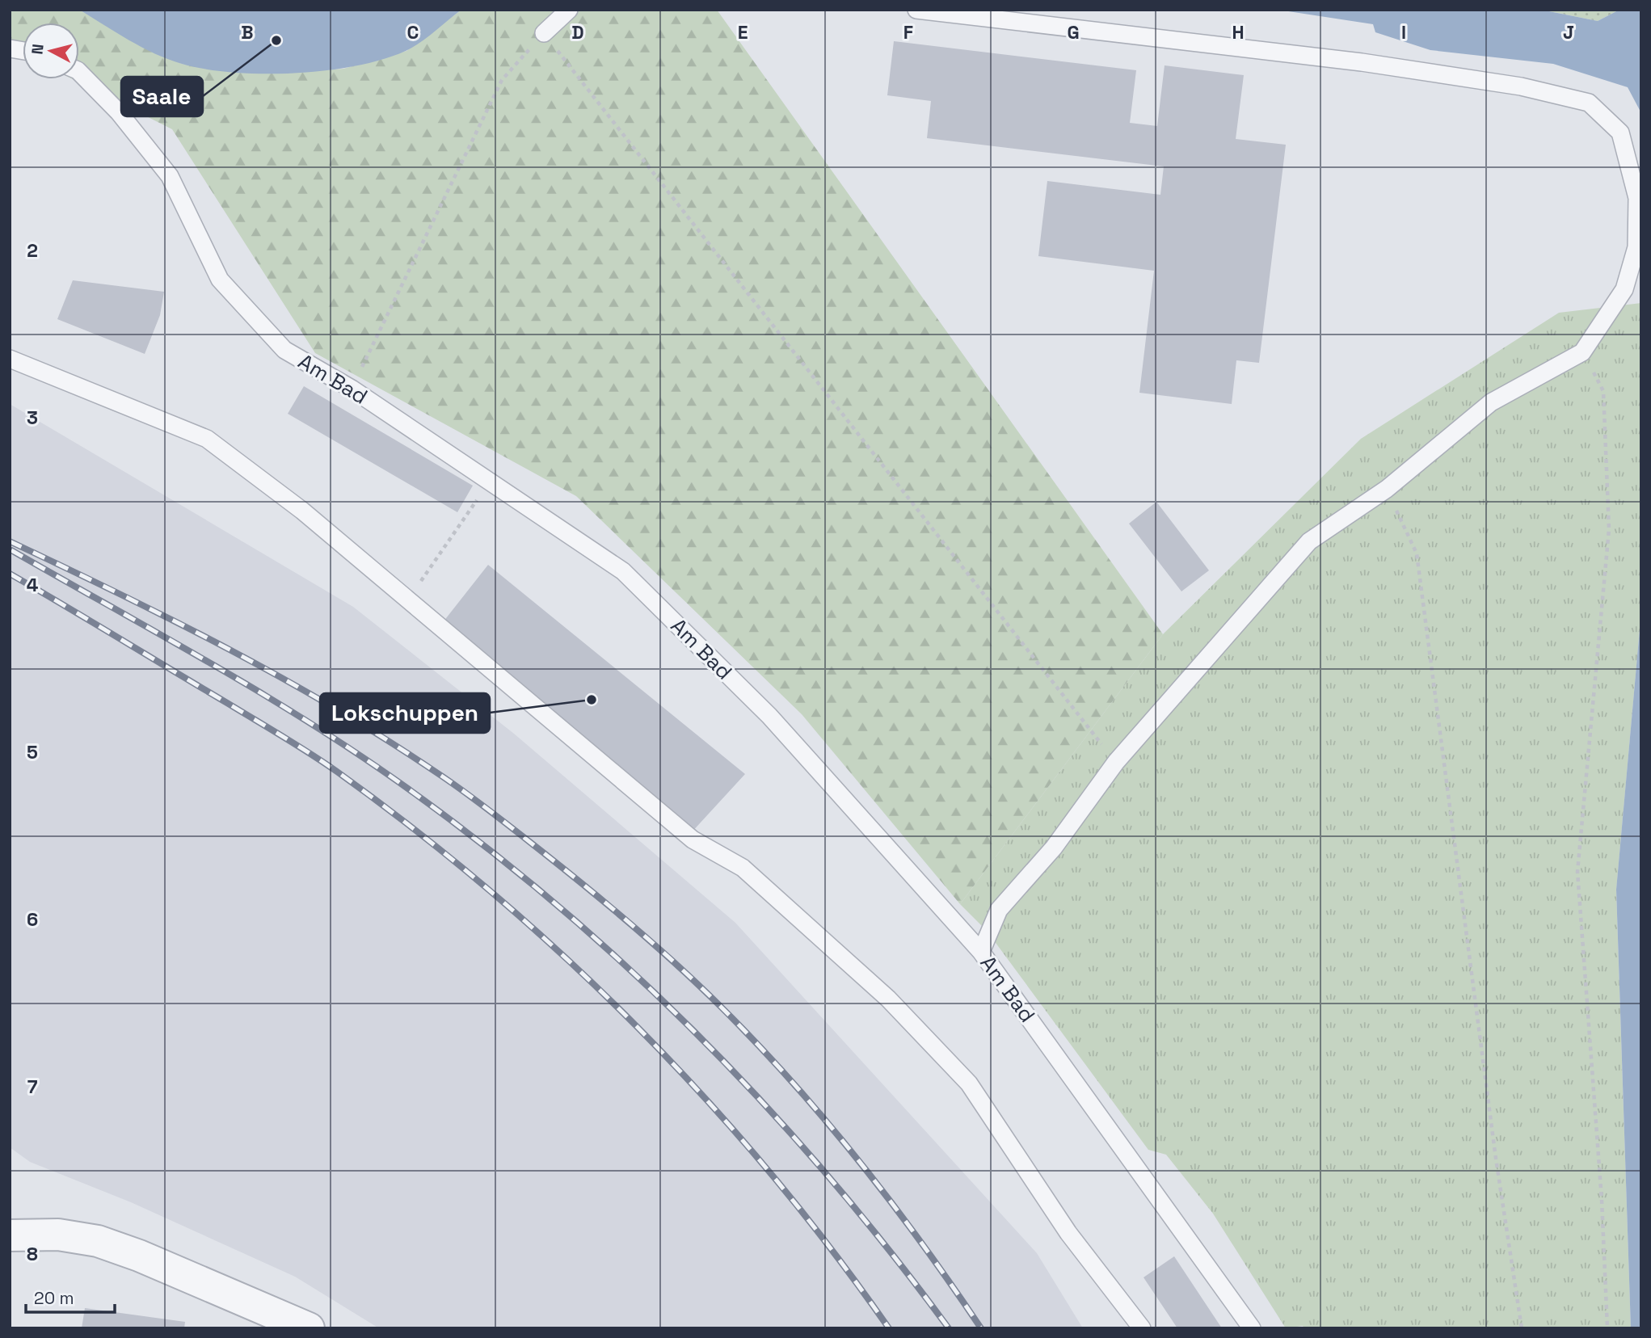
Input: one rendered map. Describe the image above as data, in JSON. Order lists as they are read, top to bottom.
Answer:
{
  "streets": {
    "lane": ["Am Bad"]
  },
  "places": ["Saale", "Lokschuppen"],
  "scale_bar": "20 m",
  "north": "left",
  "grid": {
    "columns": [
      "B",
      "C",
      "D",
      "E",
      "F",
      "G",
      "H",
      "I",
      "J"
    ],
    "rows": [
      "2",
      "3",
      "4",
      "5",
      "6",
      "7",
      "8"
    ]
  }
}
